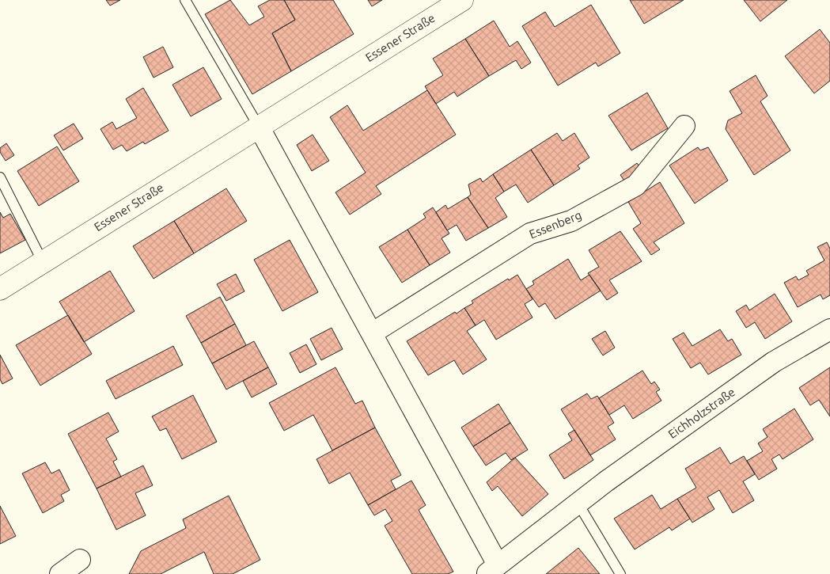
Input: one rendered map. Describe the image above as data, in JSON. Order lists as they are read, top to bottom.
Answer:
{
  "streets": {
    "street": ["Essener Straße", "Essenberg", "Eichholzstraße"]
  }
}
